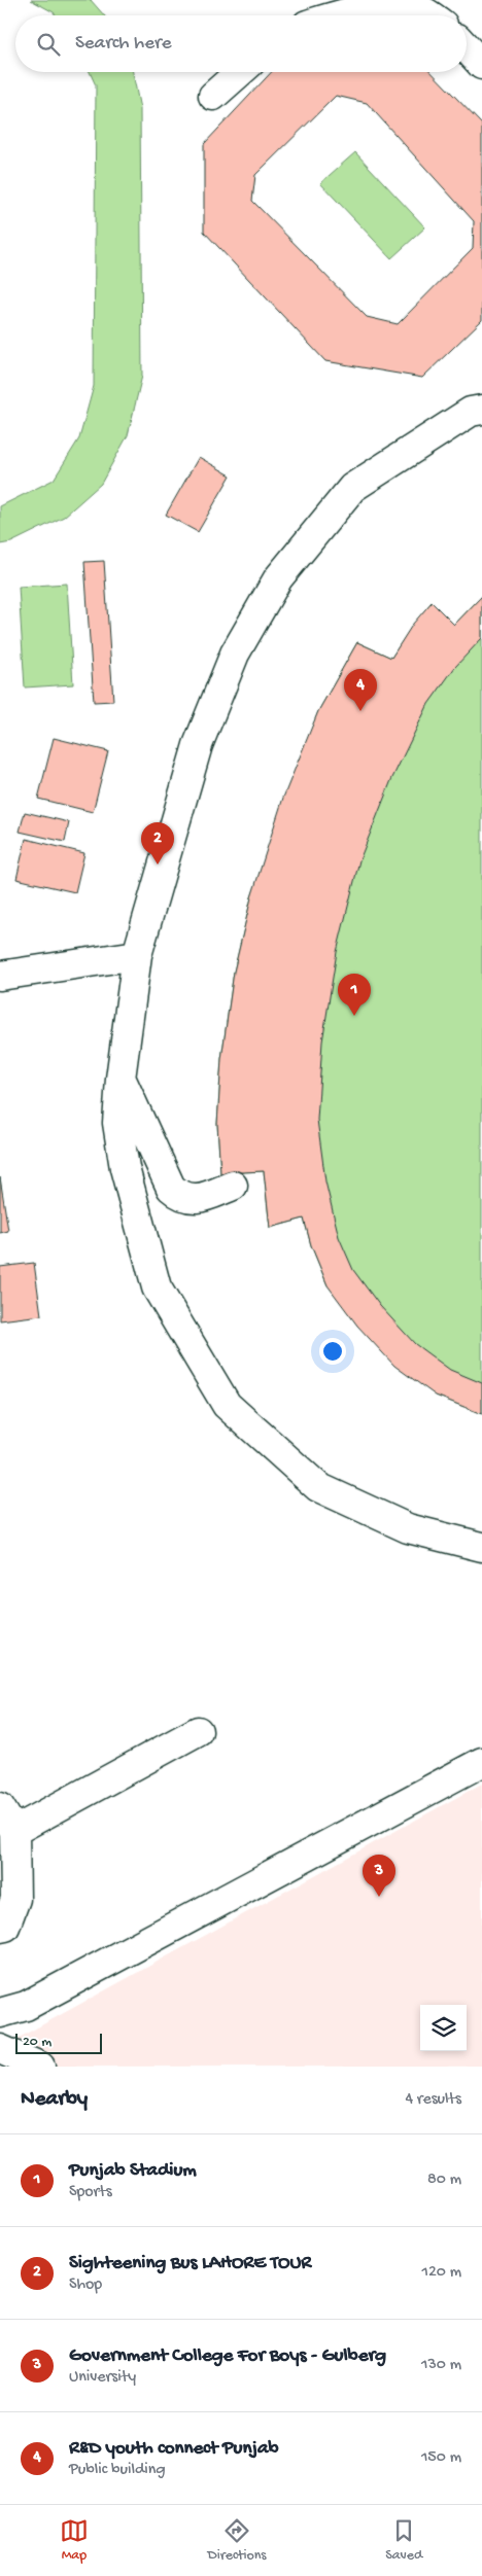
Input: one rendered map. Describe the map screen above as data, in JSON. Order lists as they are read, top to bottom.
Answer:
{
  "scale_bar": "20 m",
  "page": {
    "search": "Search here",
    "pins": [
      "4",
      "2",
      "1",
      "3"
    ],
    "scale": "20 m",
    "heading": ["Nearby", "4 results"],
    "list": [
      {
        "mark": "1",
        "name": "Punjab Stadium",
        "note": "Sports",
        "value": "80 m"
      },
      {
        "mark": "2",
        "name": "Sighteening Bus LAHORE TOUR",
        "note": "Shop",
        "value": "120 m"
      },
      {
        "mark": "3",
        "name": "Government College For Boys - Gulberg",
        "note": "University",
        "value": "130 m"
      },
      {
        "mark": "4",
        "name": "R&D youth connect Punjab",
        "note": "Public building",
        "value": "150 m"
      }
    ],
    "nav": ["Map", "Directions", "Saved"]
  }
}
